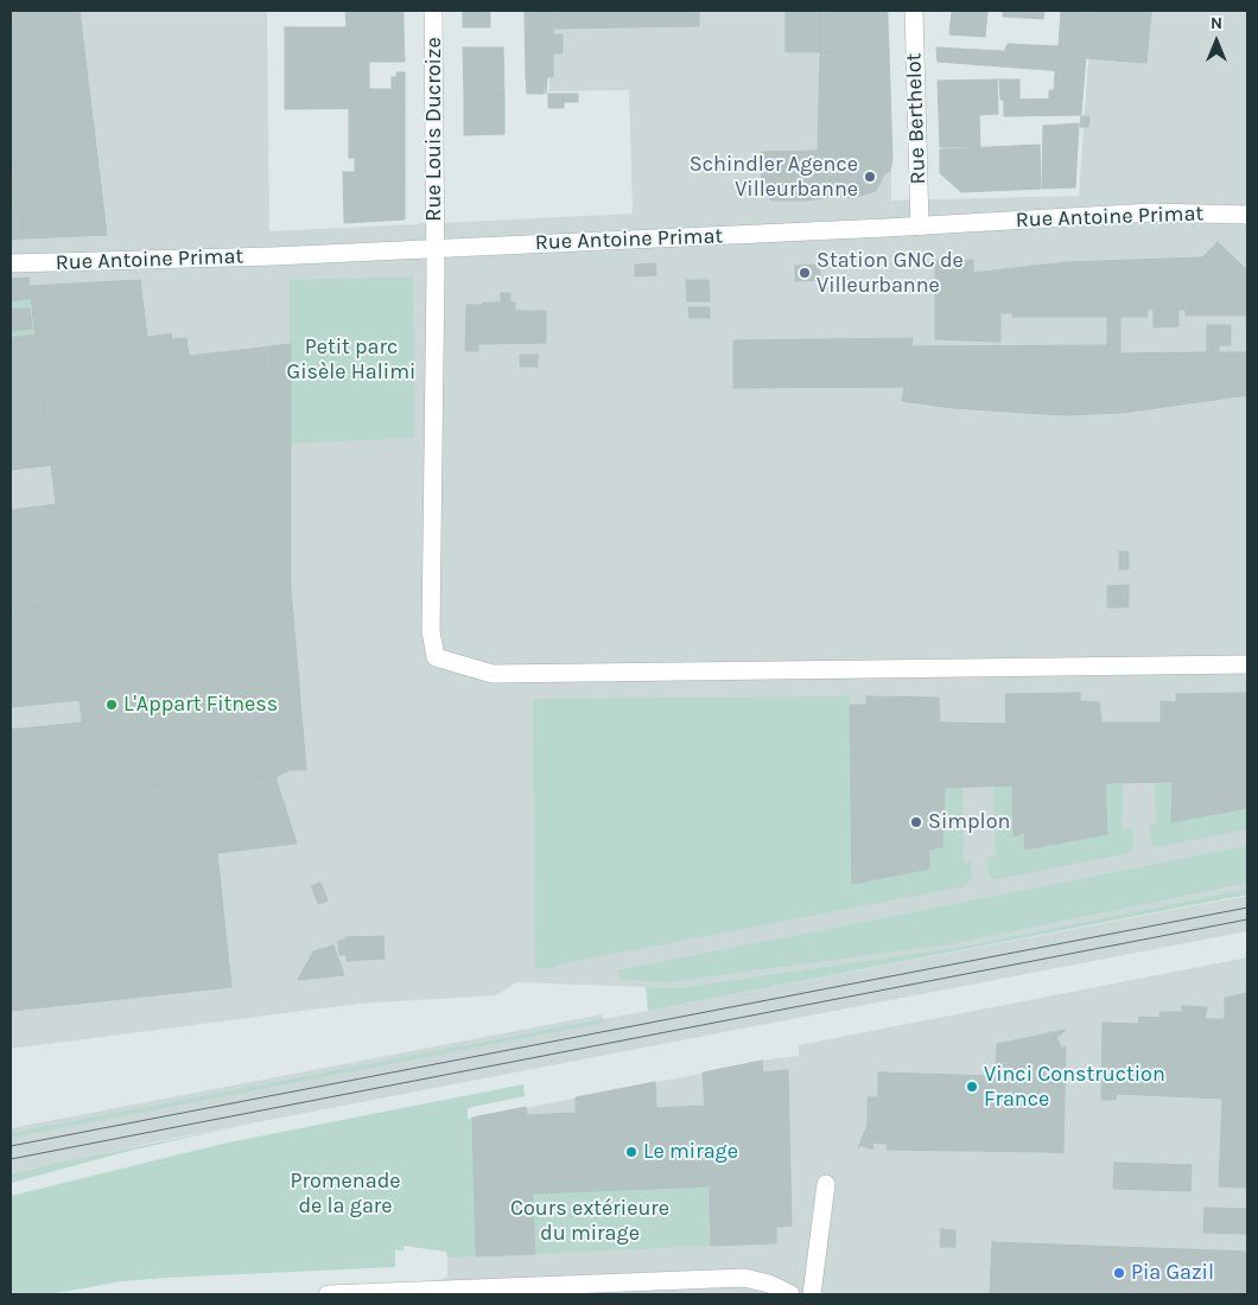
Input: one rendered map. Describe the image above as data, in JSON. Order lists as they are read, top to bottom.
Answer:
{
  "streets": {
    "street": ["Rue Berthelot", "Rue Louis Ducroize", "Rue Antoine Primat"]
  },
  "crossings": [
    ["Rue Berthelot", "Rue Antoine Primat"],
    ["Rue Louis Ducroize", "Rue Antoine Primat"]
  ],
  "parks": ["Petit parc Gisèle Halimi", "Promenade de la gare", "Cours extérieure du mirage"],
  "places": [
    "Schindler Agence Villeurbanne",
    "Station GNC de Villeurbanne",
    "L'Appart Fitness",
    "Simplon",
    "Vinci Construction France",
    "Le mirage",
    "Pia Gazil"
  ],
  "north": "top"
}
